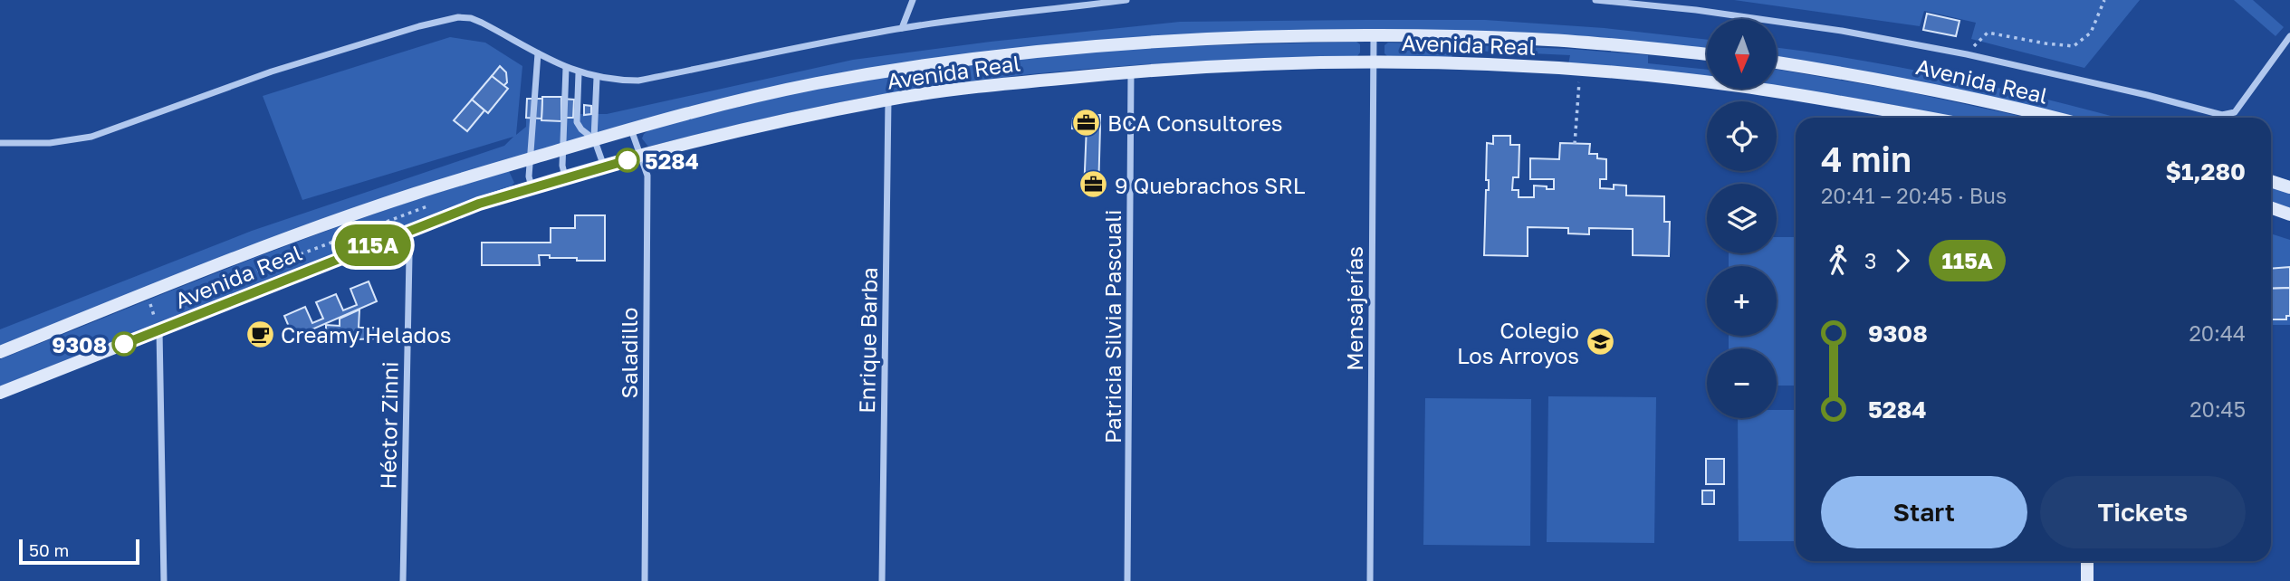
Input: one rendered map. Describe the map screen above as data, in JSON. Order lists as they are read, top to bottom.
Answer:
{
  "streets": {
    "main road": ["Avenida Real"],
    "street": [
      "Mensajerías",
      "Patricia Silvia Pascuali",
      "Enrique Barba",
      "Saladillo",
      "Héctor Zinni"
    ]
  },
  "crossings": [
    ["Avenida Real", "Mensajerías"],
    ["Avenida Real", "Patricia Silvia Pascuali"],
    ["Avenida Real", "Enrique Barba"],
    ["Avenida Real", "Saladillo"],
    ["Avenida Real", "Héctor Zinni"]
  ],
  "places": {
    "office": ["BCA Consultores", "9 Quebrachos SRL"],
    "other": ["5284", "9308"],
    "cafe": ["Creamy Helados"],
    "school or university": ["Colegio Los Arroyos"]
  },
  "lines": ["bus line 115A"],
  "scale_bar": "50 m",
  "north": "bottom",
  "page": {
    "on_map": "115A",
    "map_buttons": ["+", "−"],
    "heading": ["4 min", "20:41 – 20:45 · Bus", "$1,280"],
    "legs": ["3", "115A"],
    "list": [
      {
        "name": "9308",
        "value": "20:44"
      },
      {
        "name": "5284",
        "value": "20:45"
      }
    ],
    "buttons": ["Start", "Tickets"],
    "scale": "50 m"
  }
}
